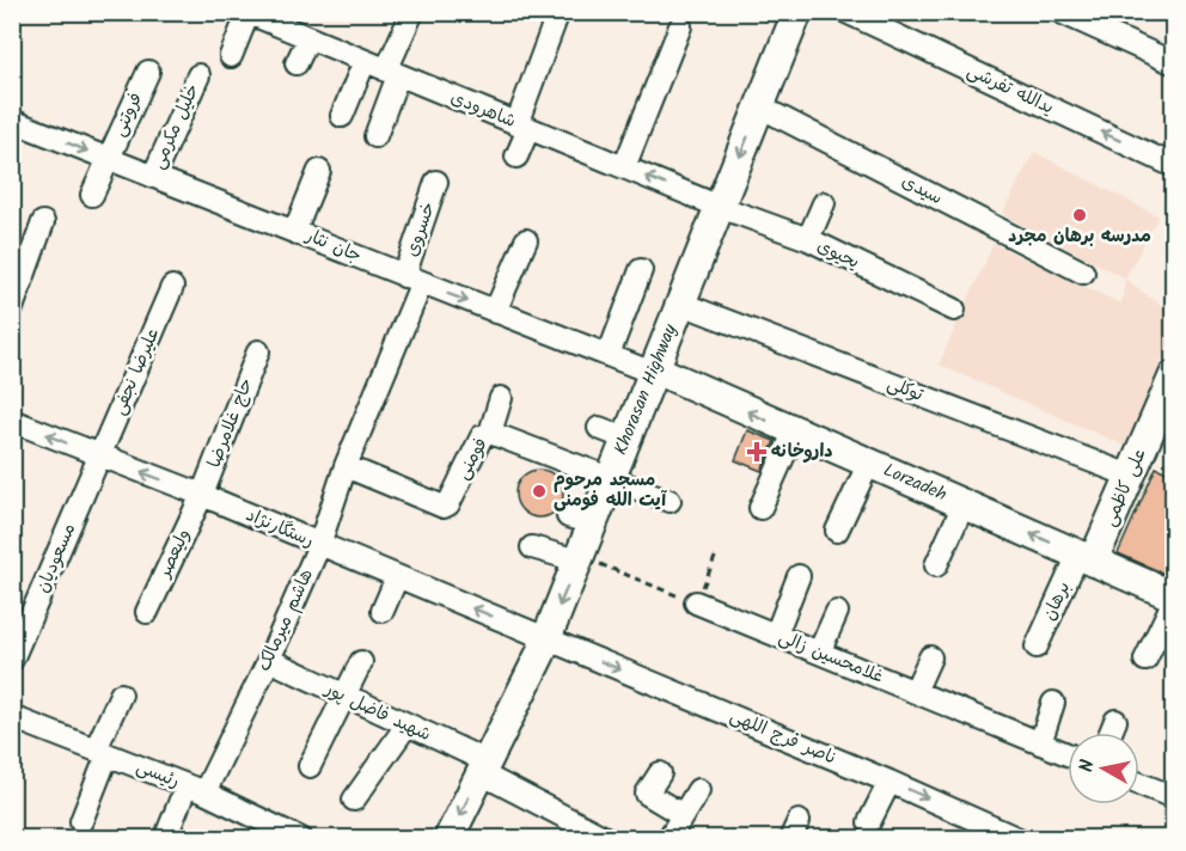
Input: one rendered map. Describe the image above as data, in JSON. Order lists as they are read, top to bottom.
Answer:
{
  "streets": {
    "main road": ["Khorasan Highway", "Lorzadeh", "علی کاظمی"],
    "street": [
      "یدالله تفرشی",
      "شاهرودی",
      "فروتنی",
      "خلیل مکرمی",
      "سیدی",
      "خسروی",
      "جان نثار",
      "یحیوی",
      "علیرضا نجفی",
      "توکلی",
      "حاج غلامرضا",
      "فومنی",
      "رستگارنژاد",
      "ولیعصر",
      "مسعودیان",
      "برهان",
      "هاشم میرمالک",
      "غلامحسین زالی",
      "شهید فاضل پور",
      "ناصر فرج اللهی",
      "رئیسی"
    ]
  },
  "crossings": [
    ["شاهرودی", "یحیوی"],
    ["شاهرودی", "Khorasan Highway"],
    ["فروتنی", "جان نثار"],
    ["خلیل مکرمی", "جان نثار"],
    ["سیدی", "Khorasan Highway"],
    ["خسروی", "جان نثار"],
    ["خسروی", "هاشم میرمالک"],
    ["جان نثار", "Khorasan Highway"],
    ["جان نثار", "Lorzadeh"],
    ["جان نثار", "هاشم میرمالک"],
    ["یحیوی", "Khorasan Highway"],
    ["علیرضا نجفی", "رستگارنژاد"],
    ["علیرضا نجفی", "مسعودیان"],
    ["Khorasan Highway", "توکلی"],
    ["Khorasan Highway", "فومنی"],
    ["Khorasan Highway", "Lorzadeh"],
    ["Khorasan Highway", "رستگارنژاد"],
    ["Khorasan Highway", "شهید فاضل پور"],
    ["Khorasan Highway", "ناصر فرج اللهی"],
    ["توکلی", "علی کاظمی"],
    ["حاج غلامرضا", "رستگارنژاد"],
    ["حاج غلامرضا", "ولیعصر"],
    ["فومنی", "هاشم میرمالک"],
    ["Lorzadeh", "علی کاظمی"],
    ["Lorzadeh", "برهان"],
    ["علی کاظمی", "برهان"],
    ["رستگارنژاد", "ولیعصر"],
    ["رستگارنژاد", "مسعودیان"],
    ["رستگارنژاد", "هاشم میرمالک"],
    ["رستگارنژاد", "ناصر فرج اللهی"],
    ["هاشم میرمالک", "شهید فاضل پور"],
    ["هاشم میرمالک", "رئیسی"]
  ],
  "one_way": ["Lorzadeh", "رستگارنژاد", "ناصر فرج اللهی"],
  "places": {
    "other": ["مدرسه برهان مجرد", "مسجد مرحوم آیت الله فومنی"],
    "health": ["داروخانه"]
  },
  "north": "left"
}
